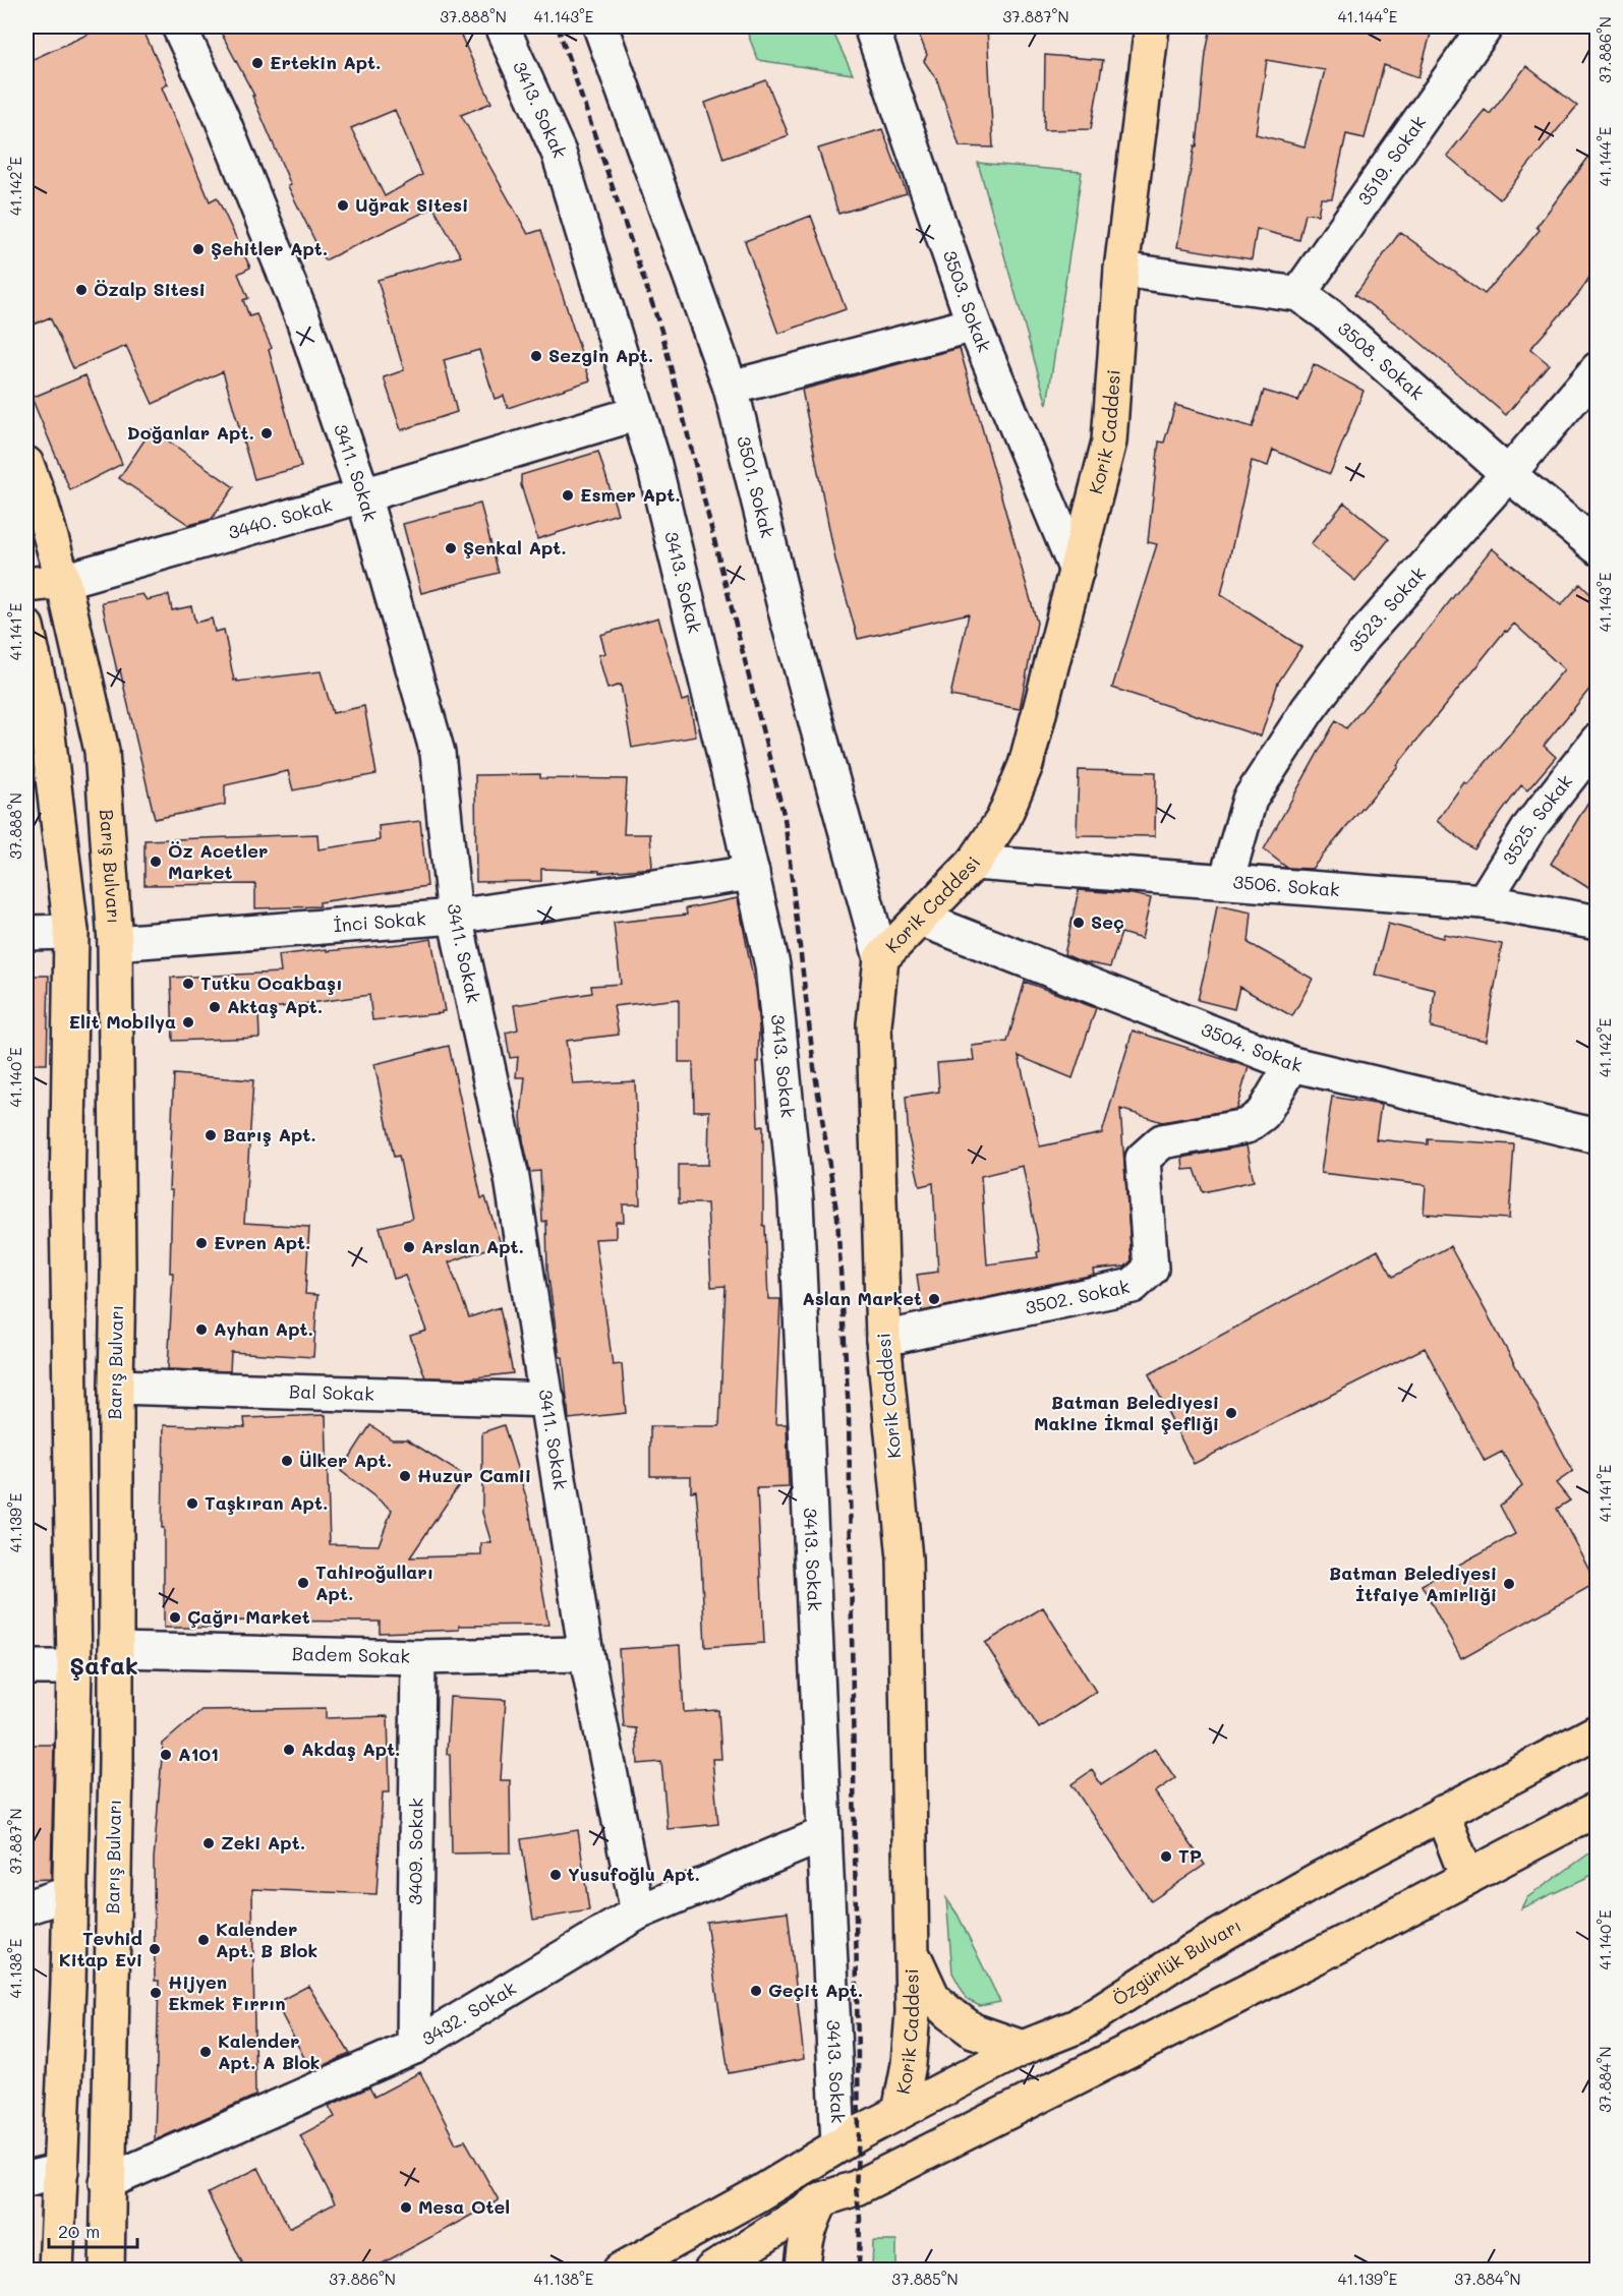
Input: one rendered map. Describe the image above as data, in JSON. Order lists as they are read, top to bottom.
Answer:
{
  "streets": {
    "main road": ["Korik Caddesi", "Barış Bulvarı", "Özgürlük Bulvarı"],
    "street": [
      "3413. Sokak",
      "3519. Sokak",
      "3503. Sokak",
      "3508. Sokak",
      "3411. Sokak",
      "3501. Sokak",
      "3440. Sokak",
      "3523. Sokak",
      "3525. Sokak",
      "3506. Sokak",
      "İnci Sokak",
      "3504. Sokak",
      "3502. Sokak",
      "Bal Sokak",
      "Badem Sokak",
      "3409. Sokak",
      "3432. Sokak"
    ]
  },
  "crossings": [
    ["3413. Sokak", "3440. Sokak"],
    ["3413. Sokak", "İnci Sokak"],
    ["3413. Sokak", "Özgürlük Bulvarı"],
    ["3413. Sokak", "3432. Sokak"],
    ["3519. Sokak", "3508. Sokak"],
    ["3503. Sokak", "Korik Caddesi"],
    ["3508. Sokak", "Korik Caddesi"],
    ["3508. Sokak", "3523. Sokak"],
    ["Korik Caddesi", "3501. Sokak"],
    ["Korik Caddesi", "3506. Sokak"],
    ["Korik Caddesi", "3504. Sokak"],
    ["Korik Caddesi", "3502. Sokak"],
    ["Korik Caddesi", "Özgürlük Bulvarı"],
    ["3411. Sokak", "3440. Sokak"],
    ["3411. Sokak", "İnci Sokak"],
    ["3411. Sokak", "Bal Sokak"],
    ["3411. Sokak", "Badem Sokak"],
    ["3411. Sokak", "3432. Sokak"],
    ["3440. Sokak", "Barış Bulvarı"],
    ["3523. Sokak", "3506. Sokak"],
    ["3525. Sokak", "3506. Sokak"],
    ["Barış Bulvarı", "İnci Sokak"],
    ["Barış Bulvarı", "Bal Sokak"],
    ["Barış Bulvarı", "Badem Sokak"],
    ["Barış Bulvarı", "3432. Sokak"],
    ["3504. Sokak", "3502. Sokak"],
    ["Badem Sokak", "3409. Sokak"],
    ["3409. Sokak", "3432. Sokak"]
  ],
  "districts": ["Şafak"],
  "places": [
    "Ertekin Apt.",
    "Uğrak Sitesi",
    "Şehitler Apt.",
    "Özalp Sitesi",
    "Sezgin Apt.",
    "Doğanlar Apt.",
    "Esmer Apt.",
    "Şenkal Apt.",
    "Öz Acetler Market",
    "Seç",
    "Tutku Ocakbaşı",
    "Aktaş Apt.",
    "Elit Mobilya",
    "Barış Apt.",
    "Evren Apt.",
    "Arslan Apt.",
    "Aslan Market",
    "Ayhan Apt.",
    "Batman Belediyesi Makine İkmal Şefliği",
    "Ülker Apt.",
    "Huzur Camii",
    "Taşkıran Apt.",
    "Tahiroğulları Apt.",
    "Batman Belediyesi İtfaiye Amirliği",
    "Çağrı Market",
    "Akdaş Apt.",
    "A101",
    "Zeki Apt.",
    "TP",
    "Yusufoğlu Apt.",
    "Kalender Apt. B Blok",
    "Tevhid Kitap Evi",
    "Geçit Apt.",
    "Hijyen Ekmek Fırrın",
    "Kalender Apt. A Blok",
    "Mesa Otel"
  ],
  "scale_bar": "20 m",
  "coordinates": [
    "37.888°N",
    "41.143°E",
    "37.887°N",
    "41.144°E",
    "37.886°N",
    "41.142°E",
    "41.141°E",
    "41.140°E",
    "41.139°E",
    "41.138°E",
    "37.884°N",
    "37.885°N"
  ]
}
